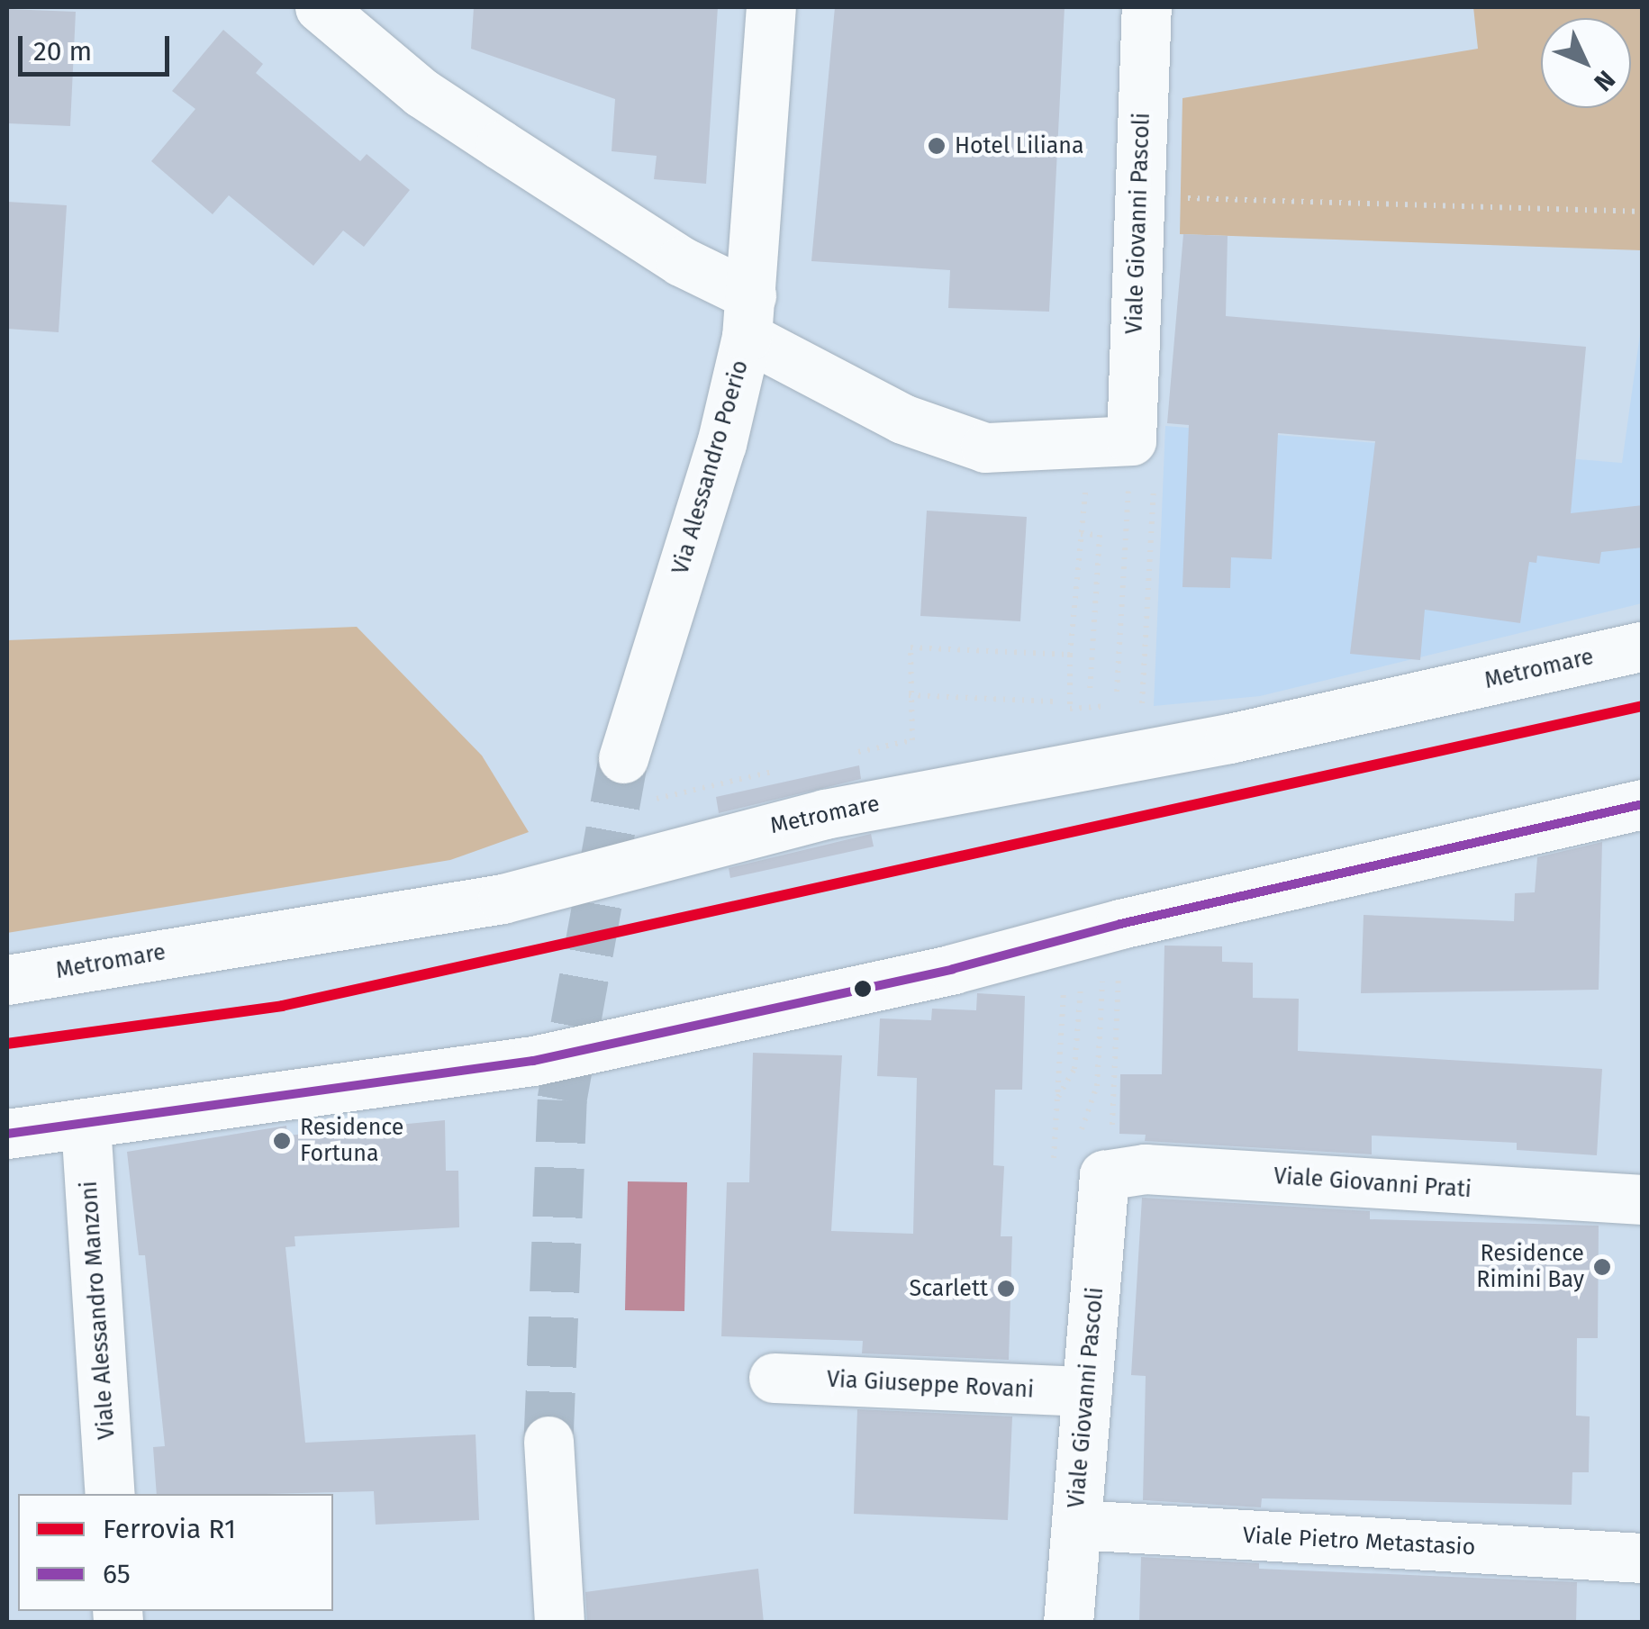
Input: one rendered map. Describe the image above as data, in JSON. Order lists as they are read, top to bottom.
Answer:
{
  "streets": {
    "street": [
      "Viale Giovanni Pascoli",
      "Via Alessandro Poerio",
      "Metromare",
      "Viale Giovanni Prati",
      "Viale Alessandro Manzoni",
      "Via Giuseppe Rovani",
      "Viale Pietro Metastasio"
    ]
  },
  "crossings": [
    ["Viale Giovanni Pascoli", "Viale Giovanni Prati"],
    ["Viale Giovanni Pascoli", "Via Giuseppe Rovani"],
    ["Viale Giovanni Pascoli", "Viale Pietro Metastasio"]
  ],
  "places": [
    "Hotel Liliana",
    "Residence Fortuna",
    "Residence Rimini Bay",
    "Scarlett"
  ],
  "lines": ["rail line R1", "transit line 65"],
  "legend": ["Ferrovia R1", "65"],
  "scale_bar": "20 m",
  "north": "bottom right"
}
